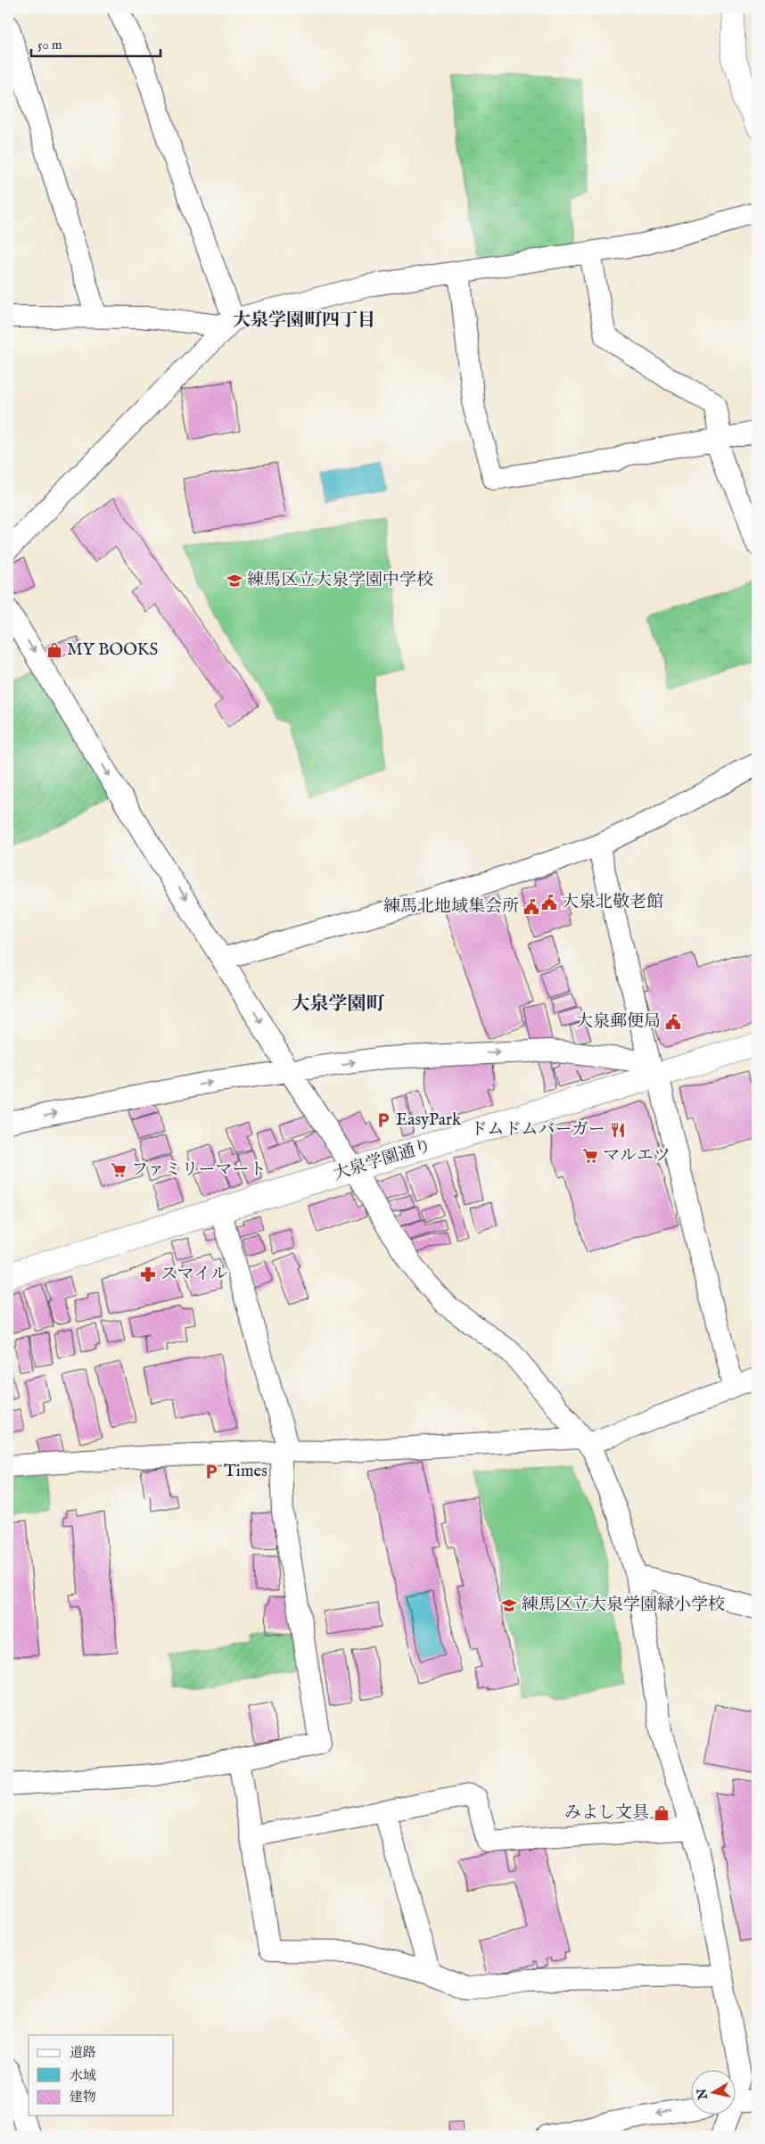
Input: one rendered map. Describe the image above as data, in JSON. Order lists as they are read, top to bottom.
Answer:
{
  "streets": {
    "street": ["大泉学園通り"]
  },
  "districts": ["大泉学園町四丁目", "大泉学園町"],
  "places": {
    "school or university": ["練馬区立大泉学園中学校", "練馬区立大泉学園緑小学校"],
    "shop": ["MY BOOKS", "みよし文具"],
    "public building": ["大泉北敬老館", "練馬北地域集会所", "大泉郵便局"],
    "parking": ["EasyPark", "Times"],
    "restaurant": ["ドムドムバーガー"],
    "supermarket": ["マルエツ", "ファミリーマート"],
    "pharmacy": ["スマイル"]
  },
  "legend": ["道路", "水域", "建物"],
  "scale_bar": "50 m",
  "north": "left"
}
